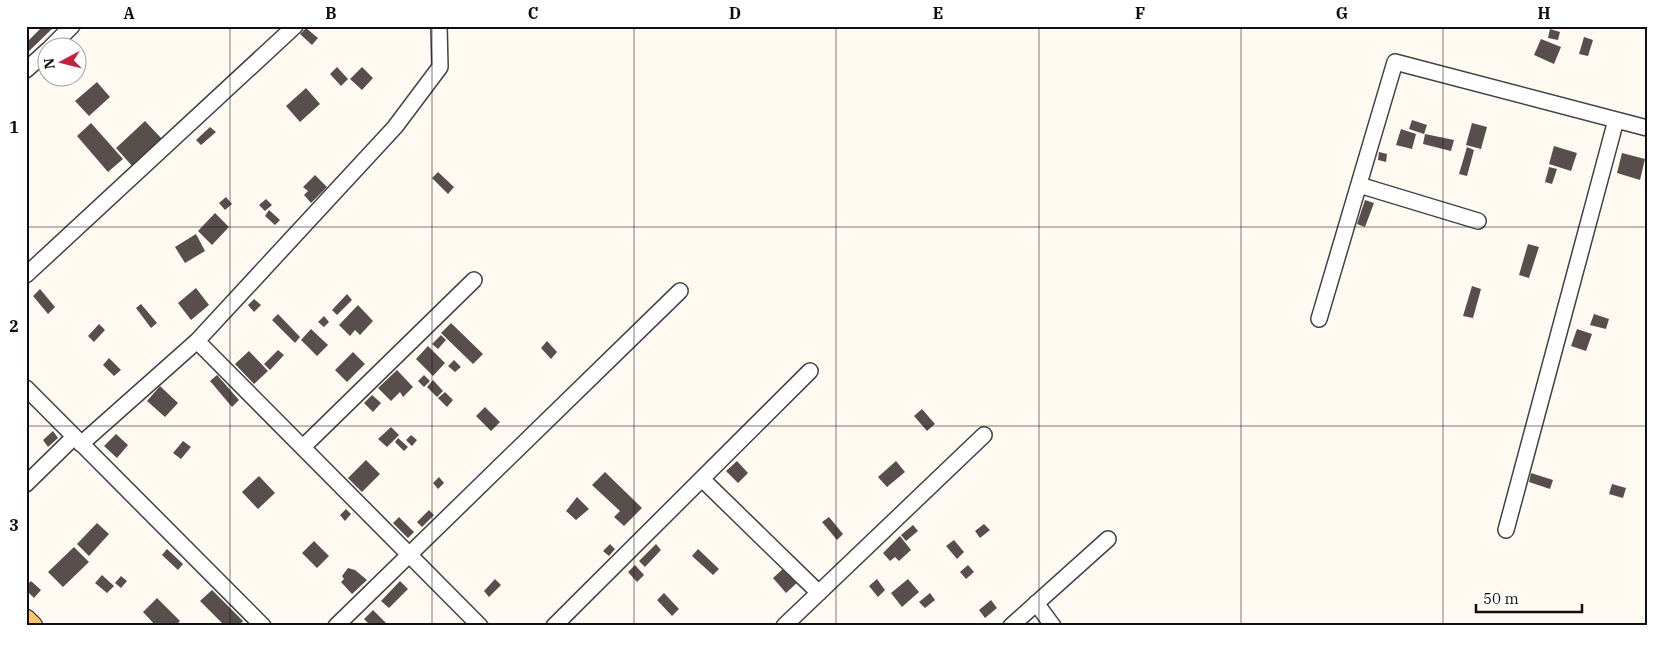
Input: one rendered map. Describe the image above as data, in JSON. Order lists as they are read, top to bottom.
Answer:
{
  "scale_bar": "50 m",
  "north": "left",
  "grid": {
    "columns": [
      "A",
      "B",
      "C",
      "D",
      "E",
      "F",
      "G",
      "H"
    ],
    "rows": ["1", "2", "3"]
  }
}
